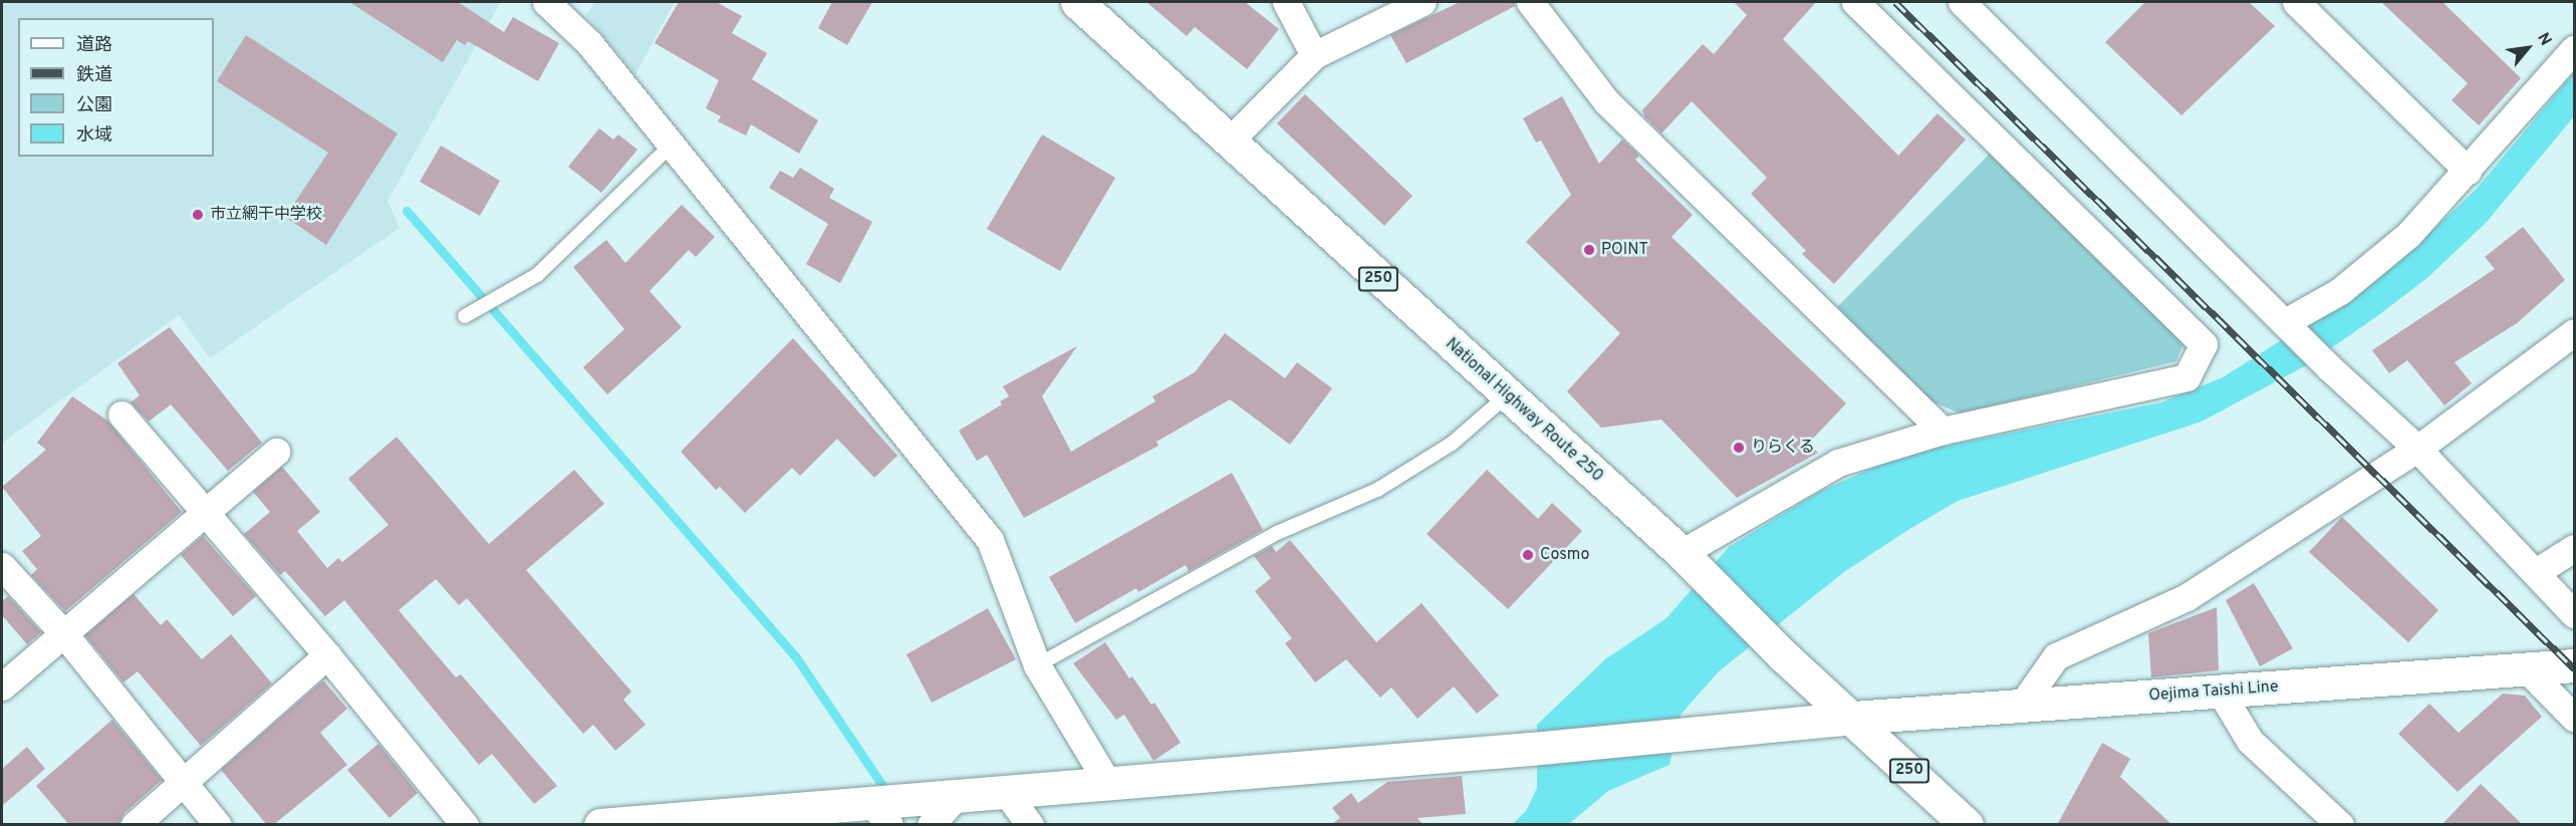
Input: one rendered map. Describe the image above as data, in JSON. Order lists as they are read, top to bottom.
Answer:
{
  "streets": {
    "main road": ["250", "National Highway Route 250", "Oejima Taishi Line"]
  },
  "crossings": [
    ["National Highway Route 250", "Oejima Taishi Line"]
  ],
  "places": [
    "市立網干中学校",
    "POINT",
    "りらくる",
    "Cosmo"
  ],
  "legend": [
    "道路",
    "鉄道",
    "公園",
    "水域"
  ],
  "north": "top right"
}
